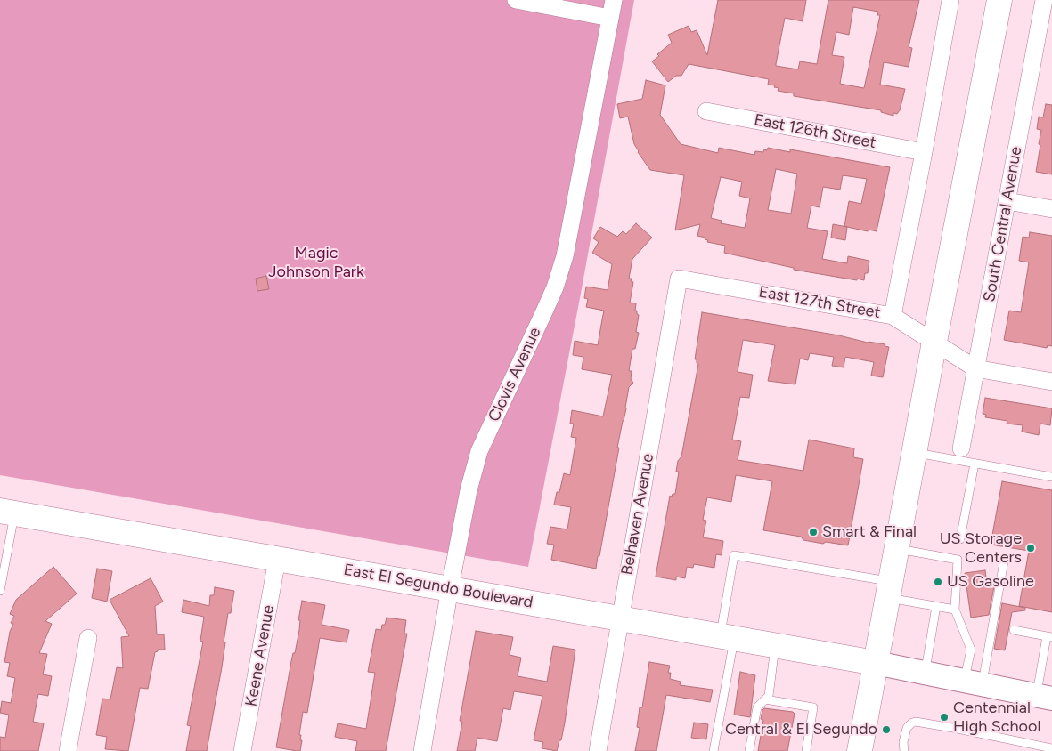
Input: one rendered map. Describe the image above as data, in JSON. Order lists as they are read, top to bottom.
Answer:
{
  "streets": {
    "main road": ["East El Segundo Boulevard"],
    "street": [
      "East 126th Street",
      "South Central Avenue",
      "East 127th Street",
      "Clovis Avenue",
      "Belhaven Avenue",
      "Keene Avenue"
    ]
  },
  "crossings": [
    ["South Central Avenue", "East 127th Street"],
    ["East 127th Street", "Belhaven Avenue"],
    ["Clovis Avenue", "East El Segundo Boulevard"],
    ["Belhaven Avenue", "East El Segundo Boulevard"],
    ["East El Segundo Boulevard", "Keene Avenue"]
  ],
  "parks": ["Magic Johnson Park"],
  "places": [
    "Smart & Final",
    "US Storage Centers",
    "US Gasoline",
    "Centennial High School",
    "Central & El Segundo"
  ]
}
